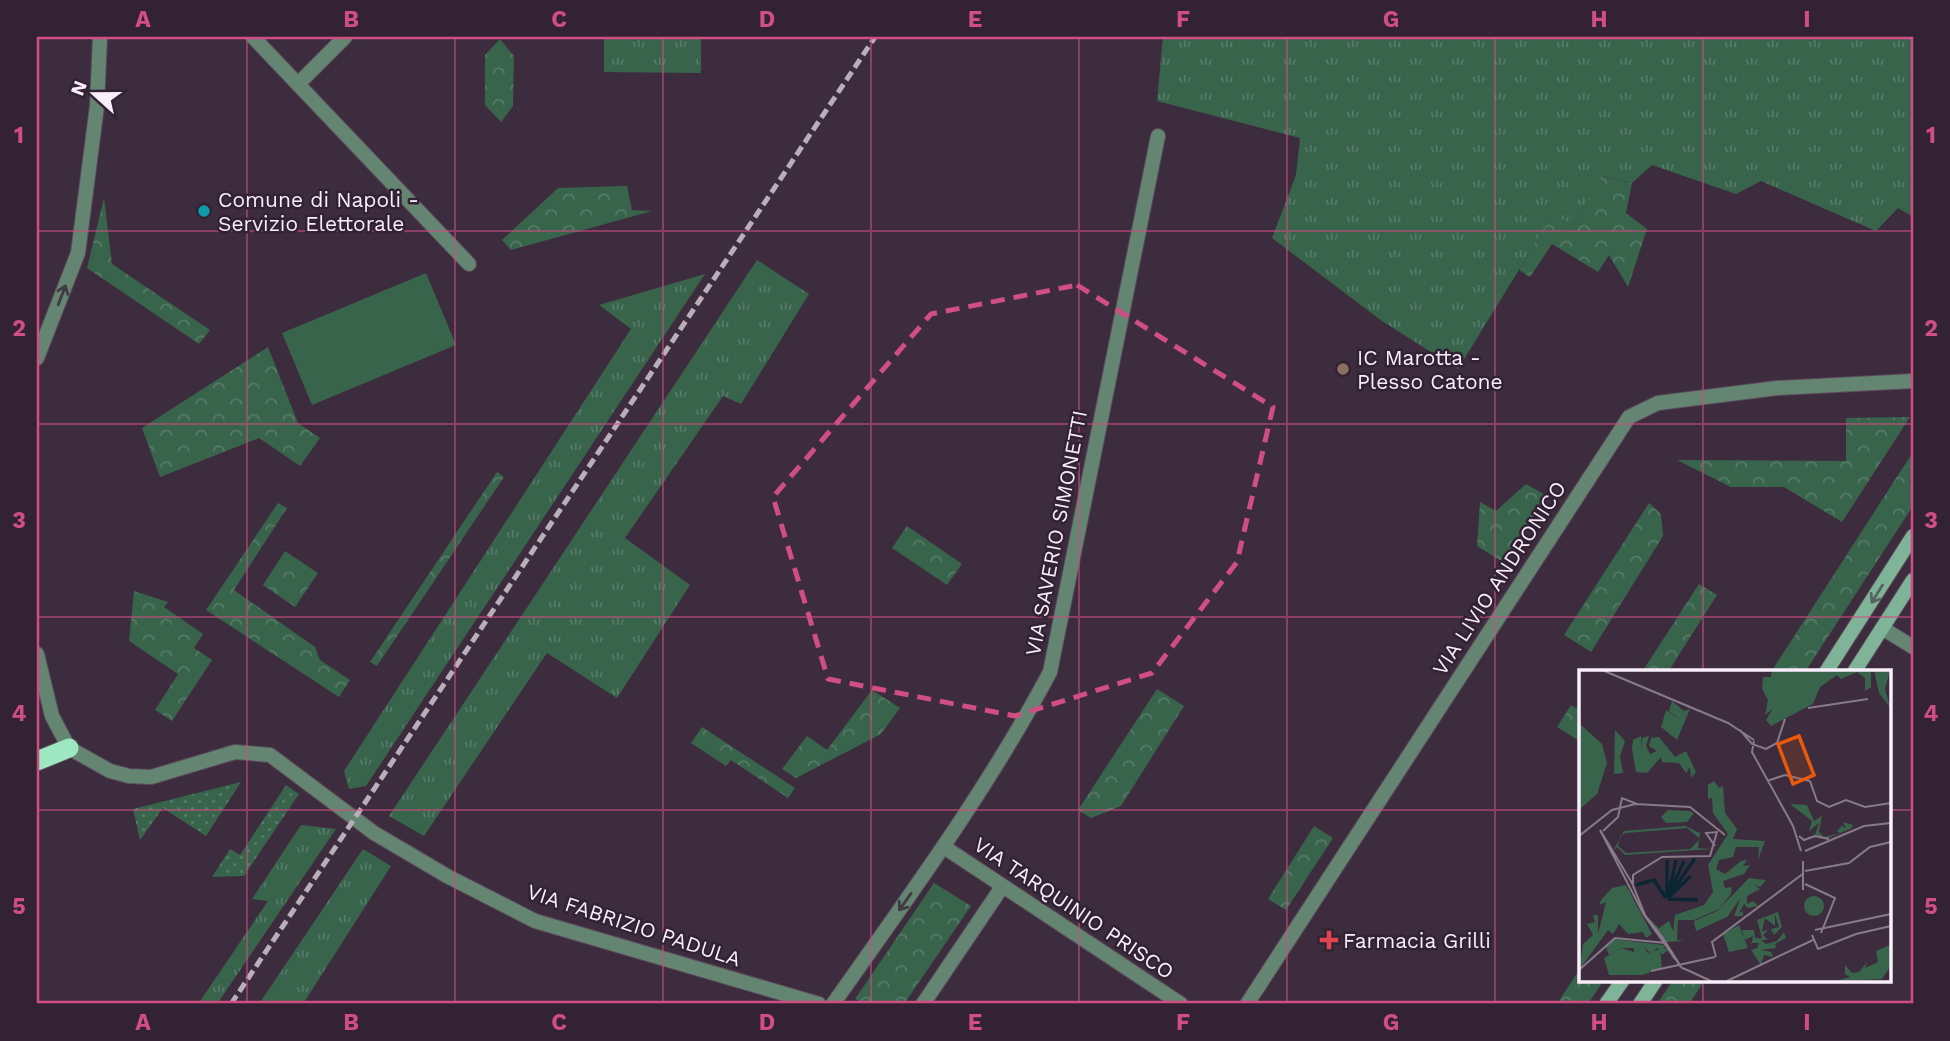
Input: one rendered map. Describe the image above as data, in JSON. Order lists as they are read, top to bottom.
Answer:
{
  "streets": {
    "street": [
      "VIA SAVERIO SIMONETTI",
      "VIA LIVIO ANDRONICO",
      "VIA TARQUINIO PRISCO",
      "VIA FABRIZIO PADULA"
    ]
  },
  "crossings": [
    ["VIA SAVERIO SIMONETTI", "VIA TARQUINIO PRISCO"]
  ],
  "places": {
    "other": ["Comune di Napoli - Servizio Elettorale", "IC Marotta - Plesso Catone"],
    "health": ["Farmacia Grilli"]
  },
  "north": "left",
  "grid": {
    "columns": [
      "A",
      "B",
      "C",
      "D",
      "E",
      "F",
      "G",
      "H",
      "I"
    ],
    "rows": [
      "1",
      "2",
      "3",
      "4",
      "5"
    ]
  }
}
